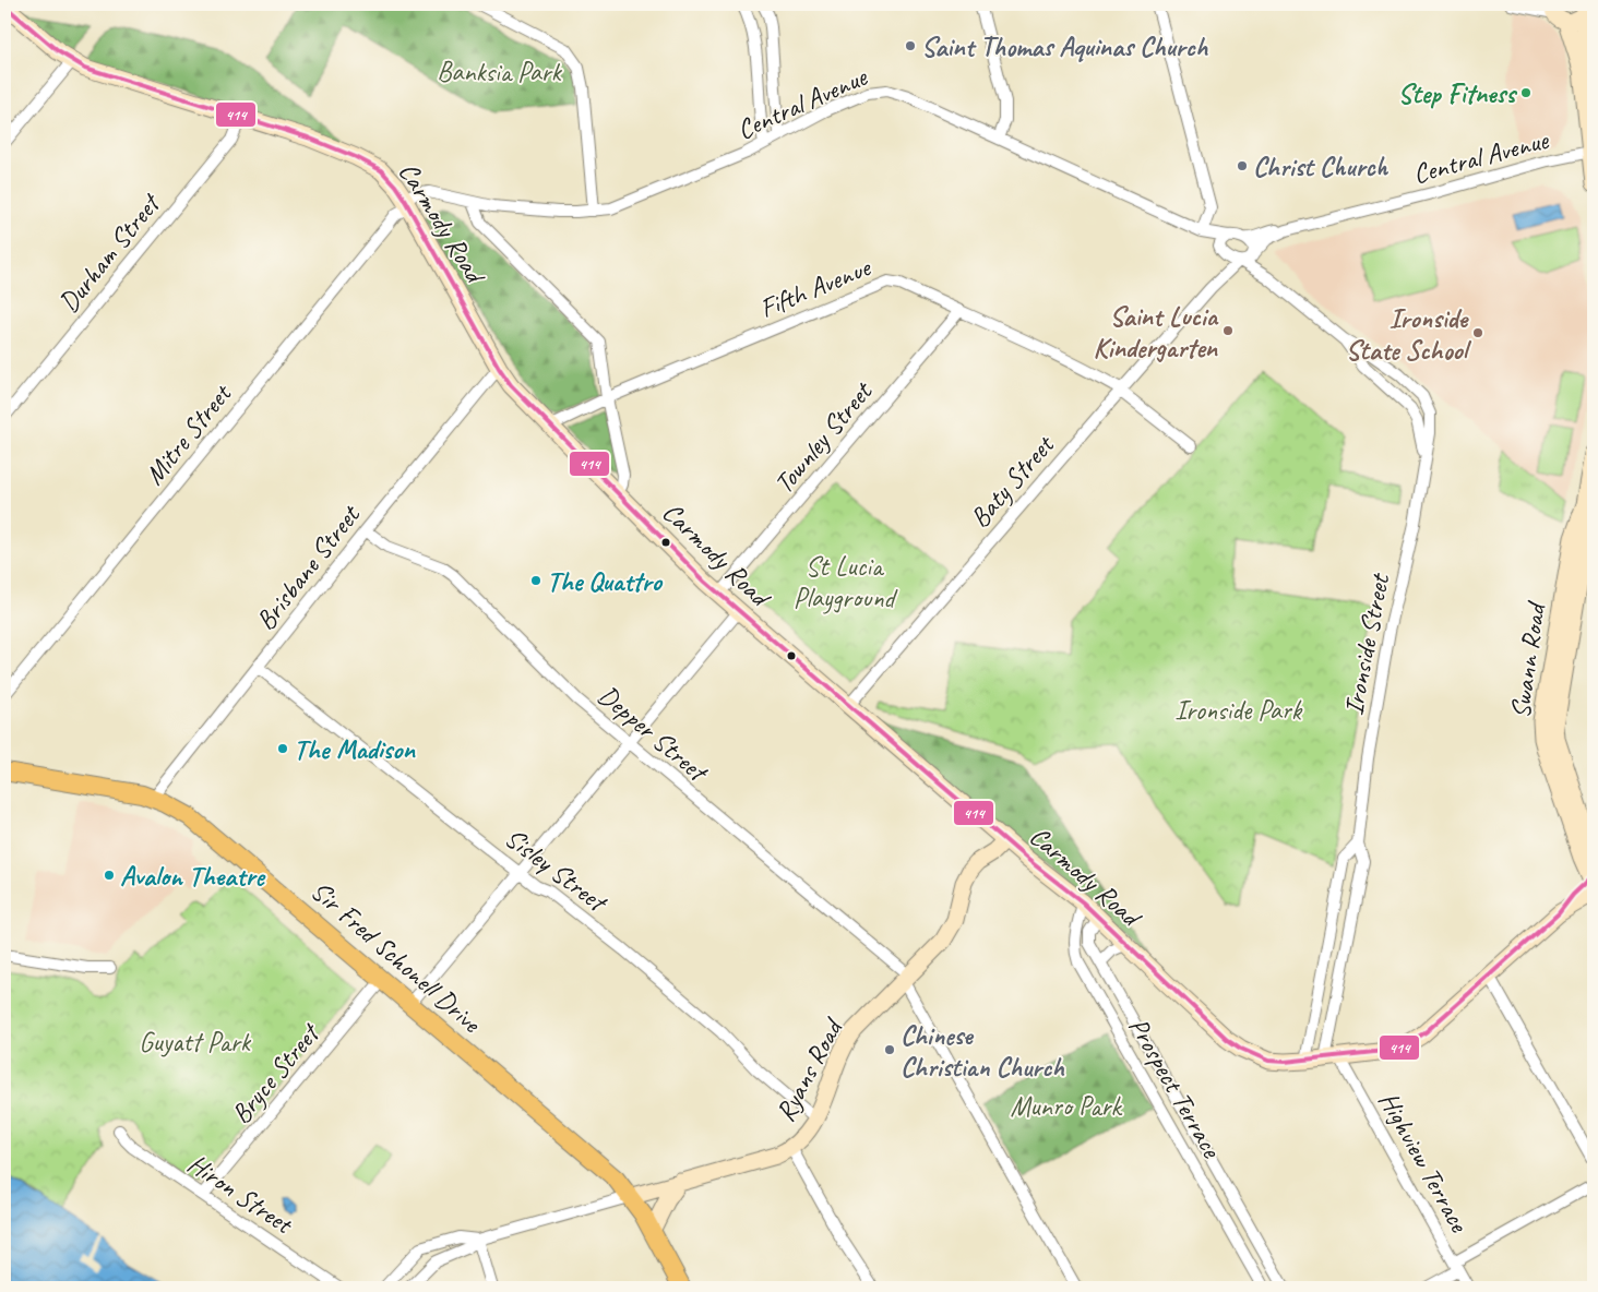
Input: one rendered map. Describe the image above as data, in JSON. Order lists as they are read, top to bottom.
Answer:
{
  "streets": {
    "main road": ["Sir Fred Schonell Drive"],
    "street": [
      "Central Avenue",
      "Carmody Road",
      "Durham Street",
      "Fifth Avenue",
      "Mitre Street",
      "Townley Street",
      "Baty Street",
      "Brisbane Street",
      "Ironside Street",
      "Swann Road",
      "Depper Street",
      "Sisley Street",
      "Ryans Road",
      "Bryce Street",
      "Prospect Terrace",
      "Highview Terrace",
      "Hiron Street"
    ]
  },
  "crossings": [
    ["Central Avenue", "Carmody Road"],
    ["Central Avenue", "Mitre Street"],
    ["Central Avenue", "Baty Street"],
    ["Central Avenue", "Ironside Street"],
    ["Carmody Road", "Durham Street"],
    ["Carmody Road", "Fifth Avenue"],
    ["Carmody Road", "Mitre Street"],
    ["Carmody Road", "Townley Street"],
    ["Carmody Road", "Baty Street"],
    ["Carmody Road", "Brisbane Street"],
    ["Carmody Road", "Ironside Street"],
    ["Carmody Road", "Swann Road"],
    ["Carmody Road", "Ryans Road"],
    ["Carmody Road", "Prospect Terrace"],
    ["Carmody Road", "Highview Terrace"],
    ["Fifth Avenue", "Townley Street"],
    ["Fifth Avenue", "Baty Street"],
    ["Baty Street", "Ironside Street"],
    ["Brisbane Street", "Depper Street"],
    ["Brisbane Street", "Sisley Street"],
    ["Brisbane Street", "Sir Fred Schonell Drive"],
    ["Ironside Street", "Highview Terrace"],
    ["Depper Street", "Ryans Road"],
    ["Sisley Street", "Ryans Road"],
    ["Sir Fred Schonell Drive", "Ryans Road"],
    ["Sir Fred Schonell Drive", "Bryce Street"],
    ["Bryce Street", "Hiron Street"]
  ],
  "parks": [
    "Banksia Park",
    "St Lucia Playground",
    "Ironside Park",
    "Guyatt Park",
    "Munro Park"
  ],
  "places": [
    "Saint Thomas Aquinas Church",
    "Step Fitness",
    "Christ Church",
    "Saint Lucia Kindergarten",
    "Ironside State School",
    "The Quattro",
    "The Madison",
    "Avalon Theatre",
    "Chinese Christian Church"
  ],
  "lines": ["transit line 414"]
}
